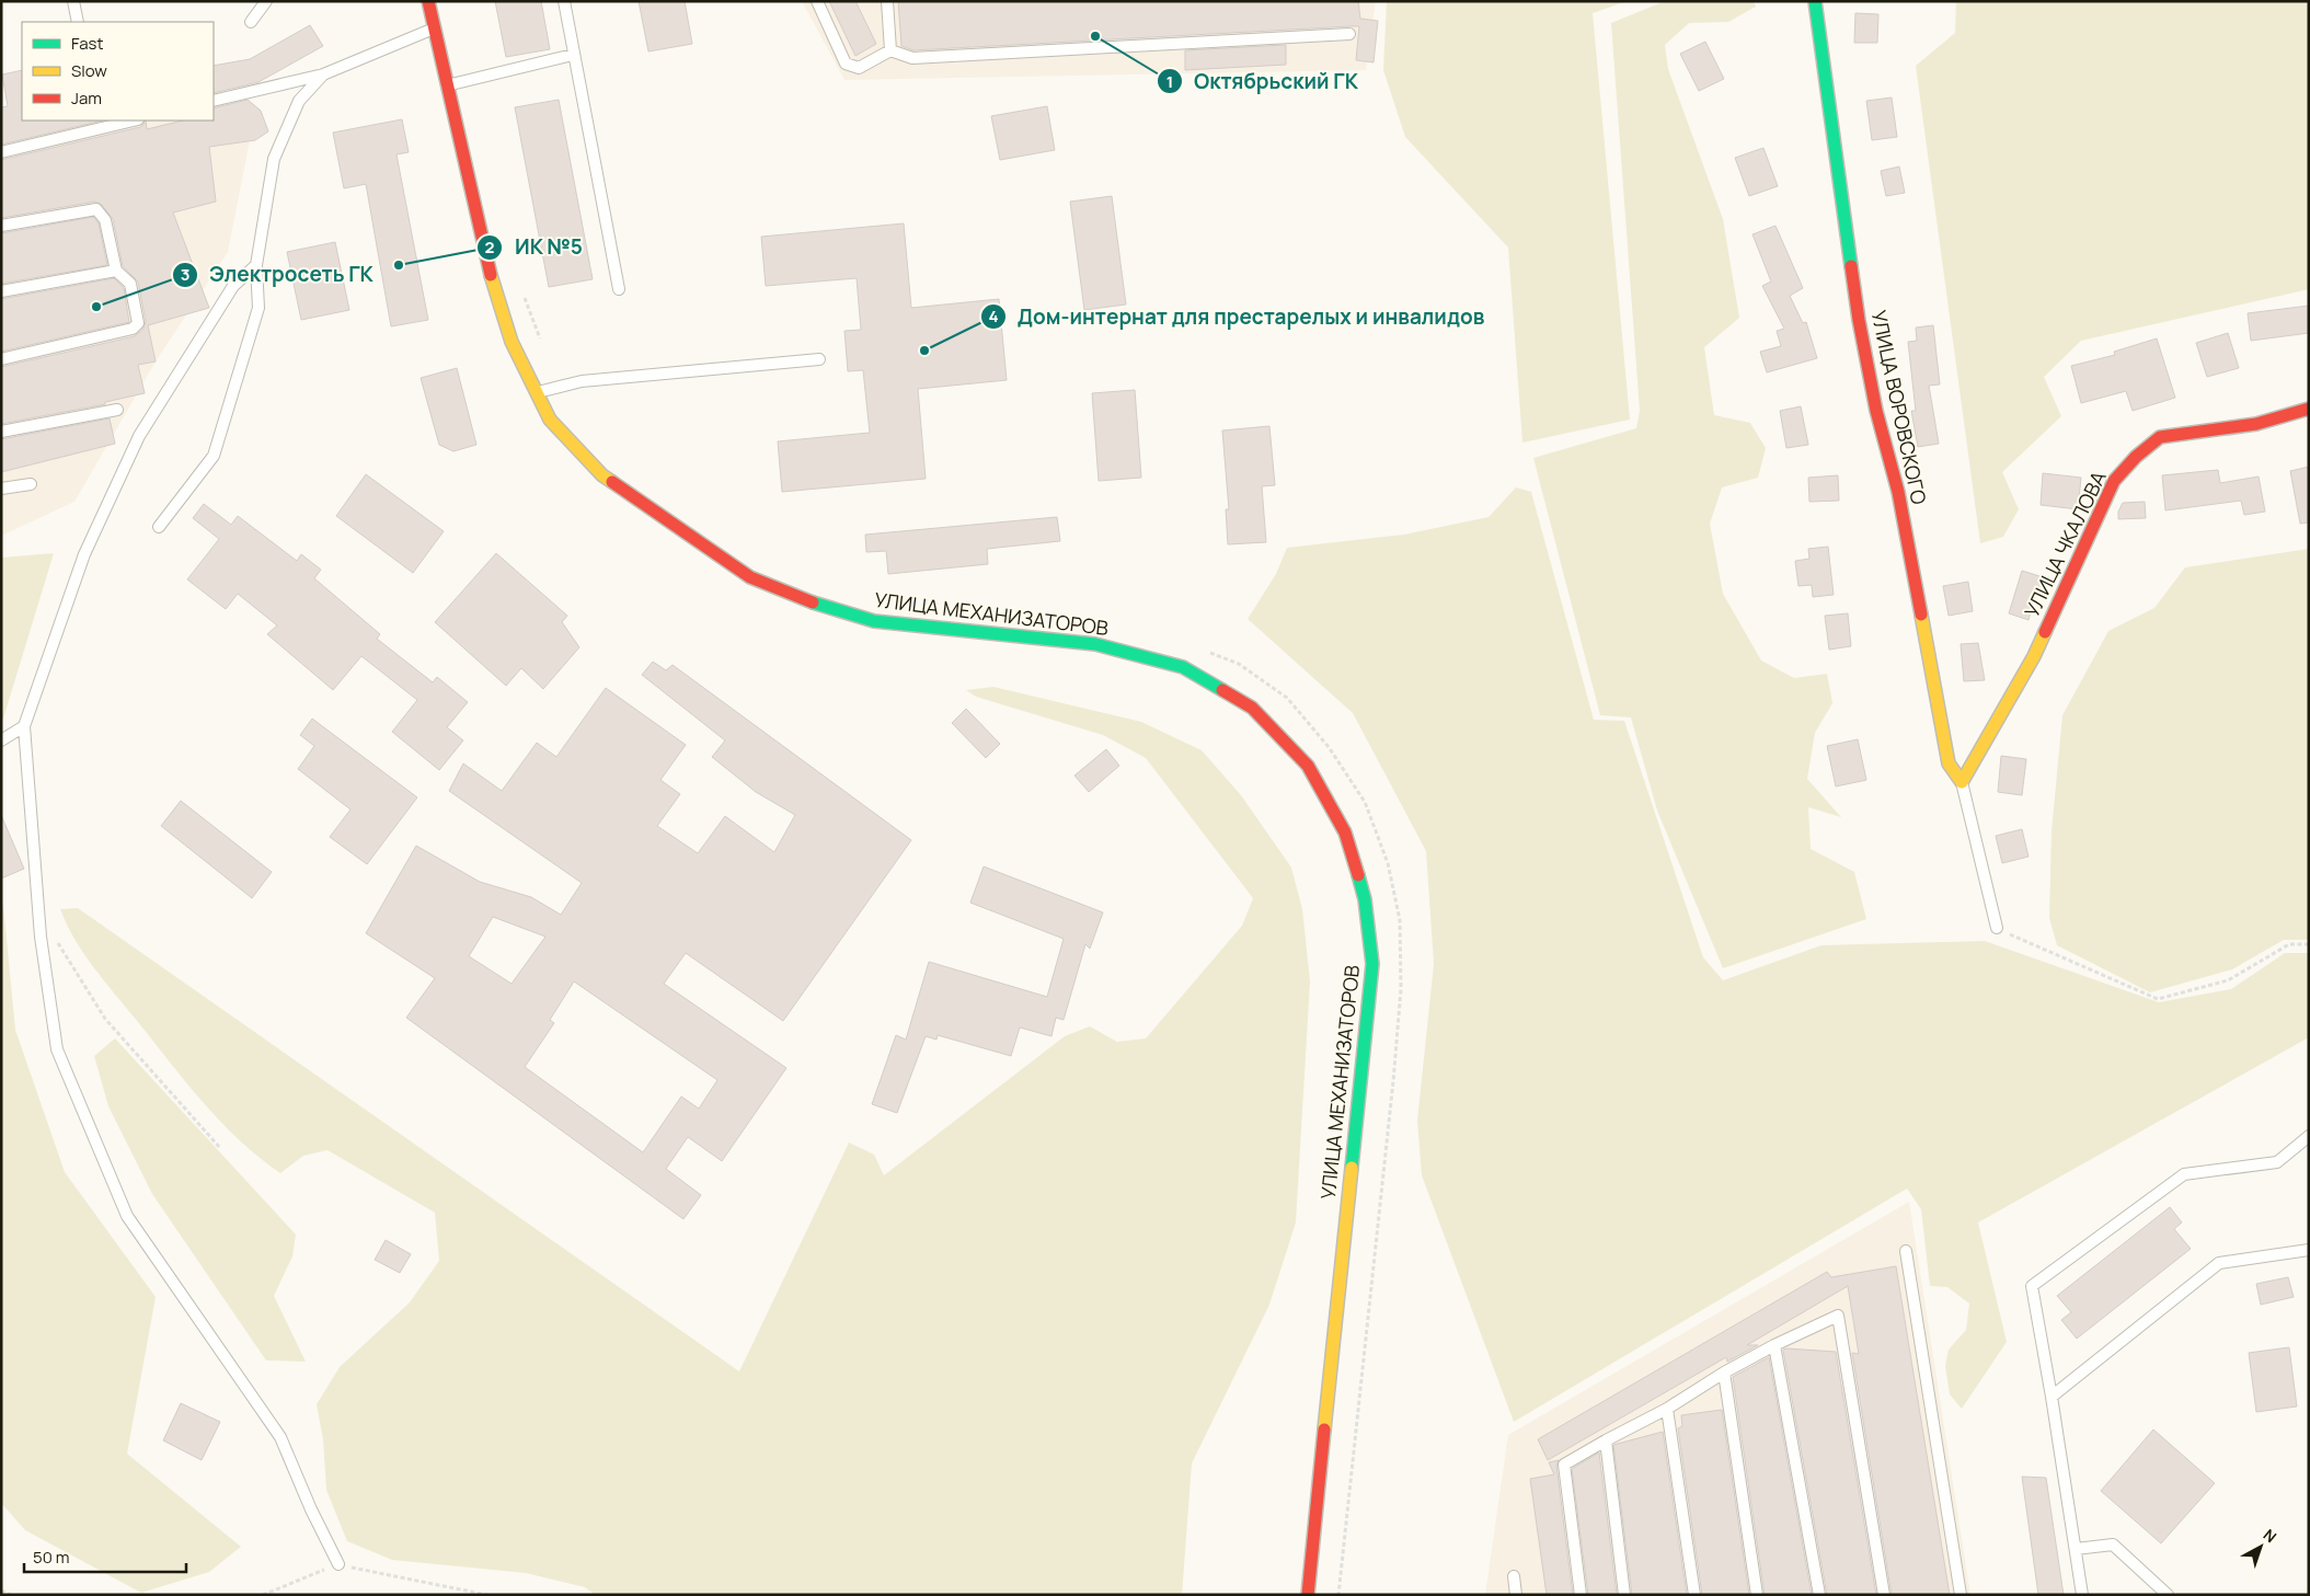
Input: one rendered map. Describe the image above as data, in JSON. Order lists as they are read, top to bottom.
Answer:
{
  "streets": {
    "main road": ["УЛИЦА ВОРОВСКОГО", "УЛИЦА ЧКАЛОВА", "УЛИЦА МЕХАНИЗАТОРОВ"]
  },
  "crossings": [
    ["УЛИЦА ВОРОВСКОГО", "УЛИЦА ЧКАЛОВА"]
  ],
  "places": [
    "Октябрьский ГК",
    "ИК №5",
    "Электросеть ГК",
    "Дом-интернат для престарелых и инвалидов"
  ],
  "legend": ["Fast", "Slow", "Jam"],
  "scale_bar": "50 m",
  "north": "top right"
}
